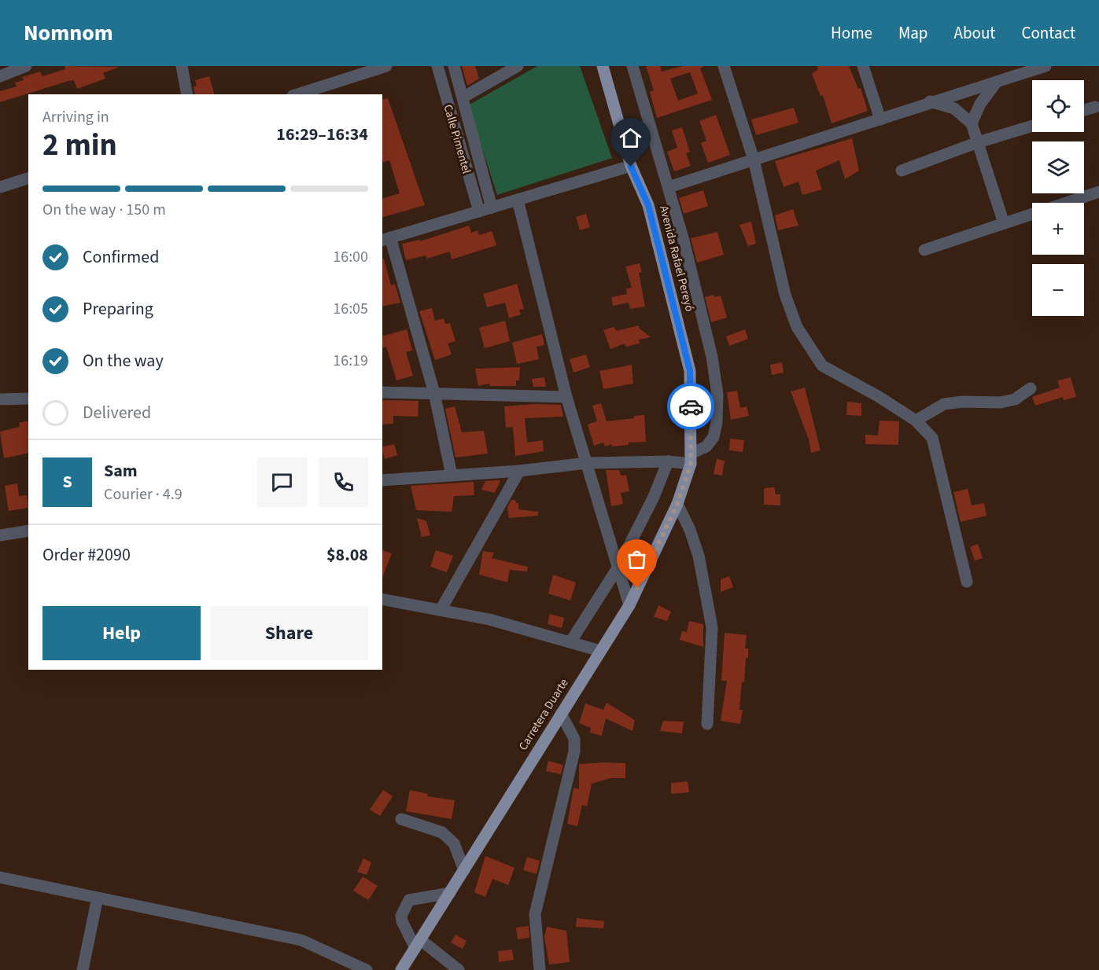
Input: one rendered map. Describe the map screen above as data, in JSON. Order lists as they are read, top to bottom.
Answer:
{
  "streets": {
    "main road": ["Avenida Rafael Pereyó", "Carretera Duarte"],
    "street": ["Calle Pimentel"]
  },
  "crossings": [
    ["Avenida Rafael Pereyó", "Carretera Duarte"]
  ],
  "page": {
    "header": "Nomnom",
    "nav": [
      "Home",
      "Map",
      "About",
      "Contact"
    ],
    "map_buttons": ["+", "−"],
    "heading": ["2 min", "Arriving in", "16:29–16:34"],
    "panel": [
      "Sam",
      "Courier · 4.9",
      "Order #2090",
      "$8.08"
    ],
    "bar": "On the way · 150 m",
    "list": [
      ["Confirmed", "16:00"],
      ["Preparing", "16:05"],
      ["On the way", "16:19"],
      "Delivered"
    ],
    "round": "S",
    "buttons": ["Help", "Share"]
  }
}
